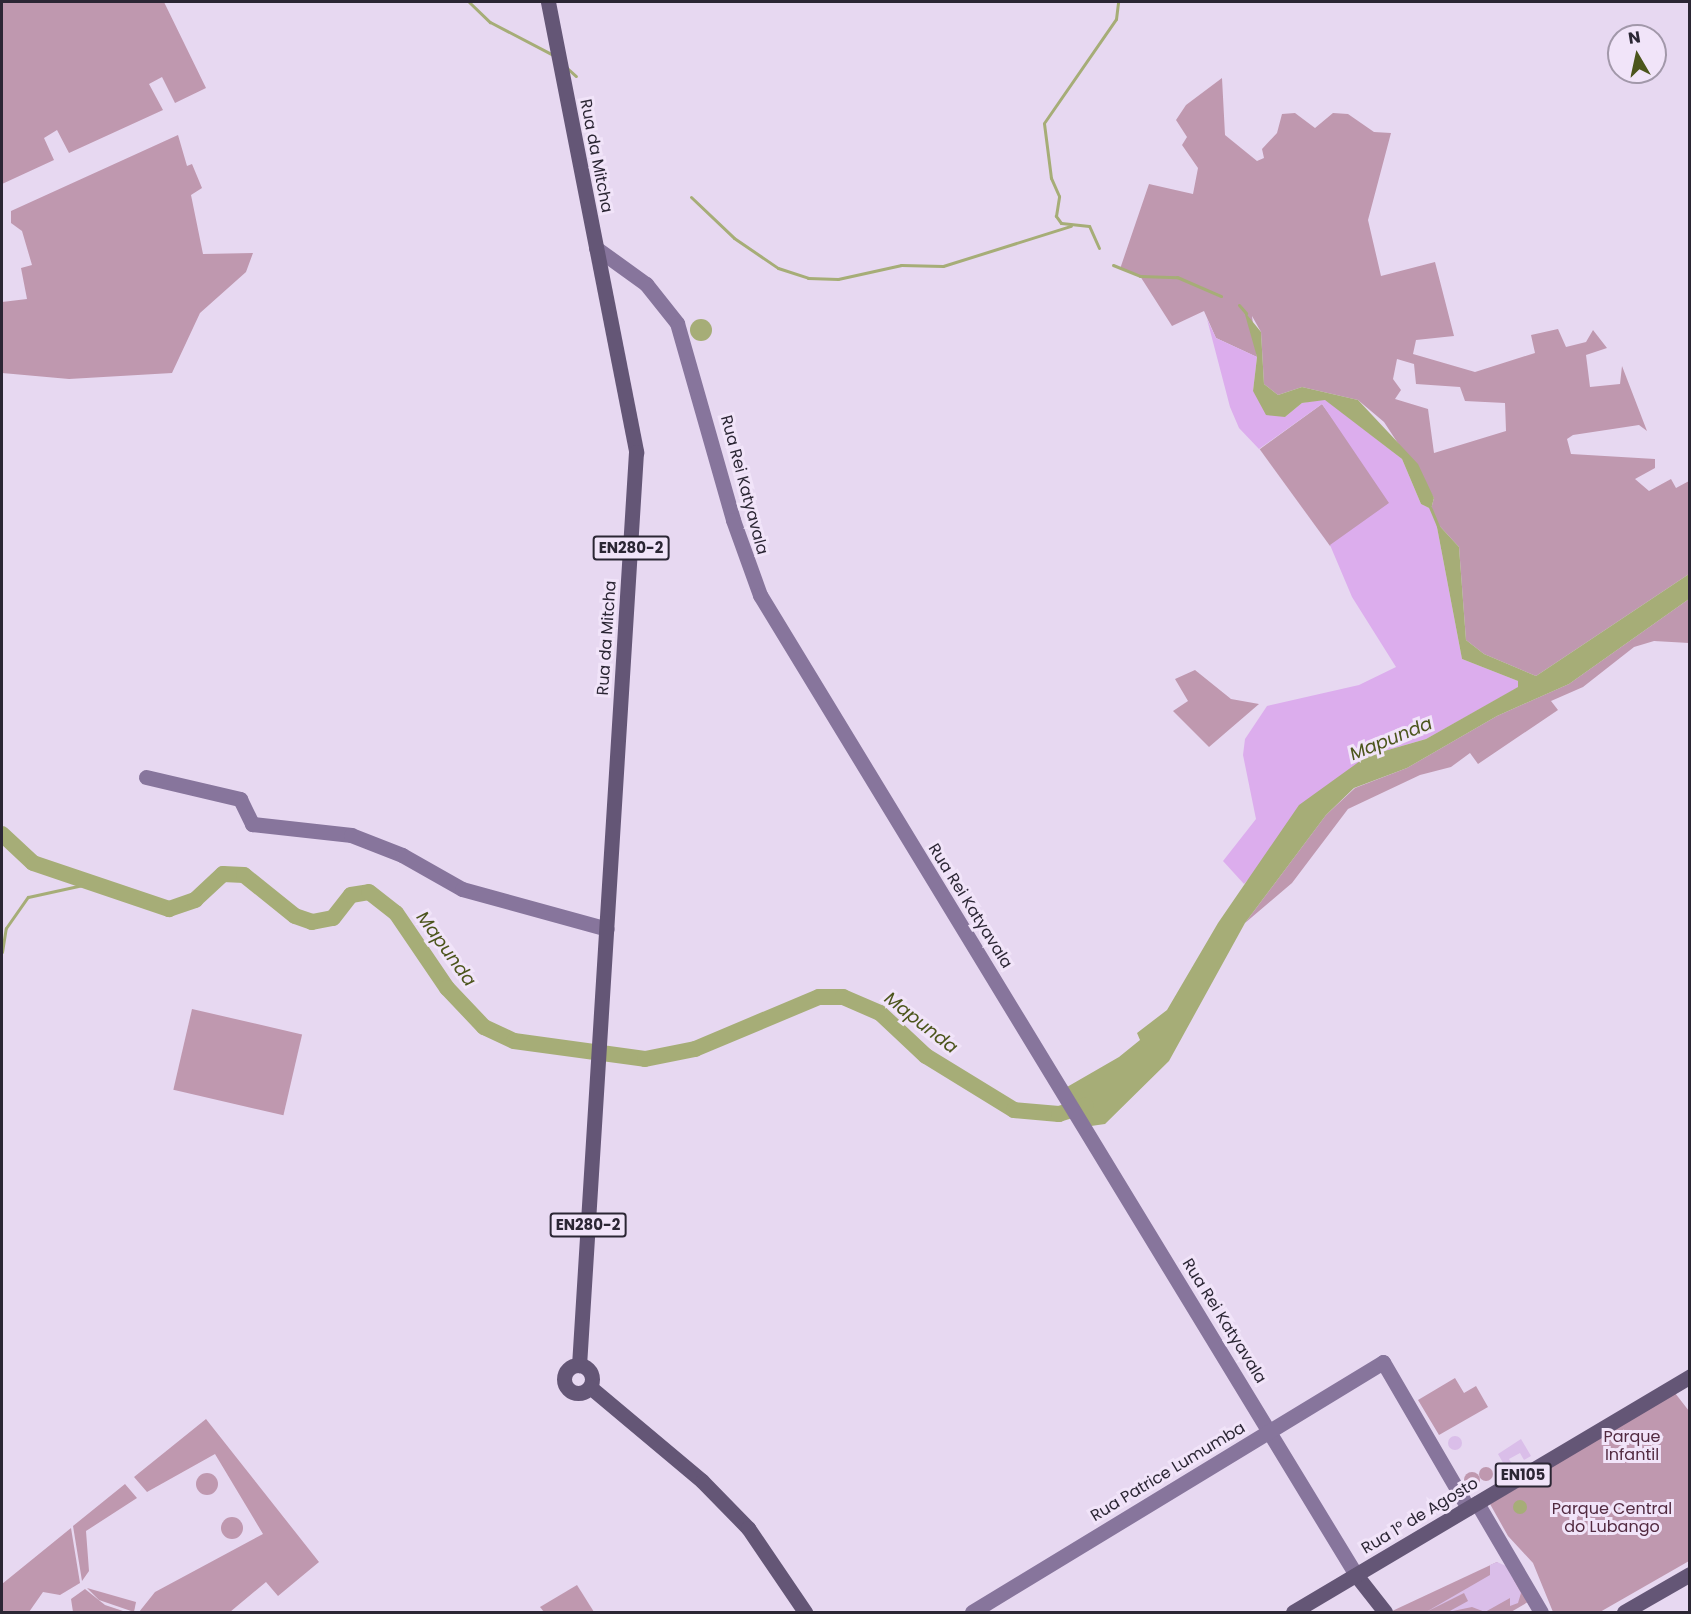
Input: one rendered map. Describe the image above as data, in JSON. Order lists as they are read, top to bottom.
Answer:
{
  "streets": {
    "main road": [
      "Rua da Mitcha",
      "Rua Rei Katyavala",
      "EN280-2",
      "Rua Patrice Lumumba",
      "EN105",
      "Rua 1º de Agosto"
    ]
  },
  "crossings": [
    ["Rua da Mitcha", "Rua Rei Katyavala"],
    ["Rua Rei Katyavala", "Rua Patrice Lumumba"],
    ["Rua Rei Katyavala", "Rua 1º de Agosto"],
    ["Rua Patrice Lumumba", "Rua 1º de Agosto"]
  ],
  "water": ["Mapunda"],
  "parks": ["Parque Infantil", "Parque Central do Lubango"],
  "north": "top"
}
